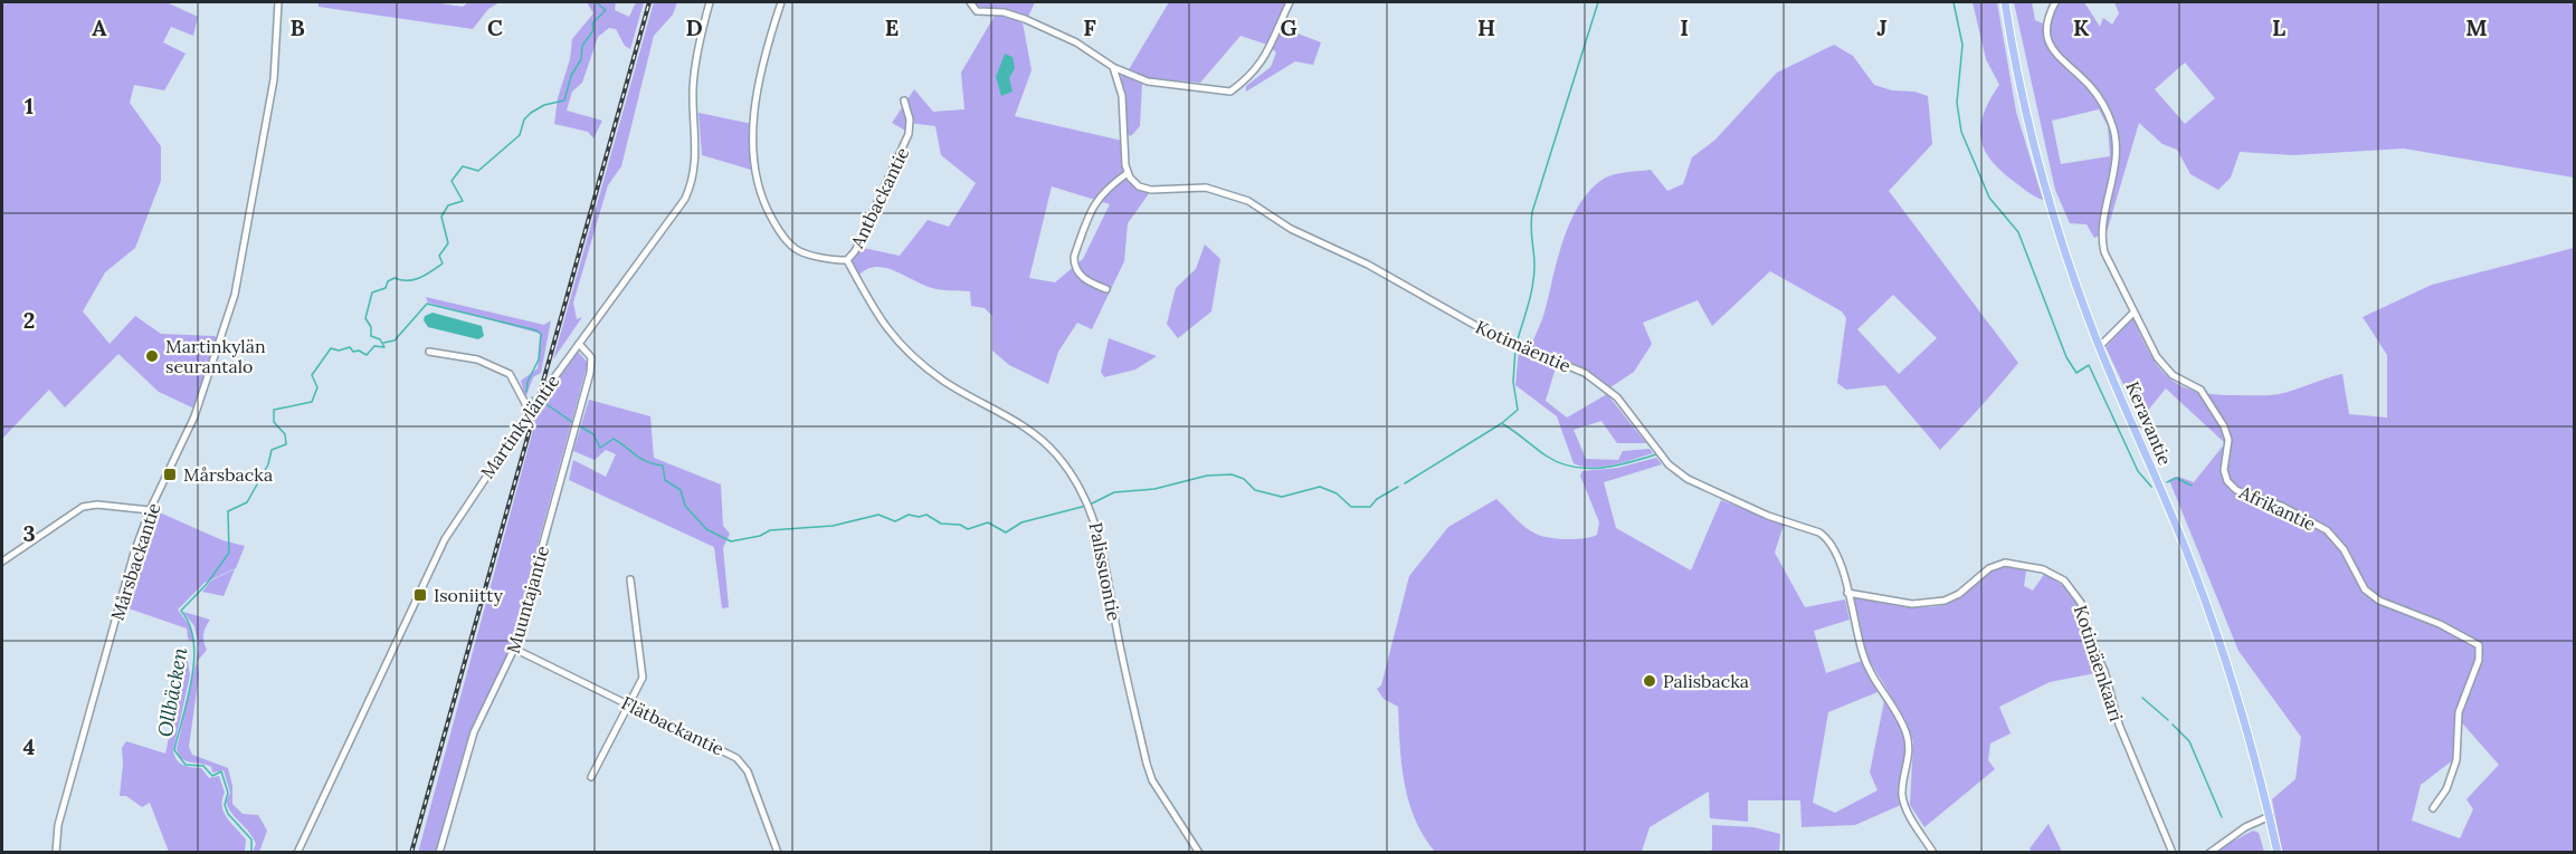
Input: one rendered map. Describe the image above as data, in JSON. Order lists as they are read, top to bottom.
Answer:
{
  "streets": {
    "main road": ["Keravantie"],
    "street": [
      "Antbackantie",
      "Kotimäentie",
      "Martinkyläntie",
      "Afrikantie",
      "Mårsbackantie",
      "Palissuontie",
      "Muuntajantie",
      "Kotimäenkaari",
      "Flätbackantie"
    ]
  },
  "crossings": [
    ["Antbackantie", "Palissuontie"],
    ["Kotimäentie", "Kotimäenkaari"],
    ["Martinkyläntie", "Muuntajantie"],
    ["Muuntajantie", "Flätbackantie"]
  ],
  "water": ["Ollbäcken"],
  "places": {
    "other": ["Martinkylän seurantalo", "Palisbacka"],
    "transit": ["Mårsbacka", "Isoniitty"]
  },
  "grid": {
    "columns": [
      "A",
      "B",
      "C",
      "D",
      "E",
      "F",
      "G",
      "H",
      "I",
      "J",
      "K",
      "L",
      "M"
    ],
    "rows": [
      "1",
      "2",
      "3",
      "4"
    ]
  }
}
